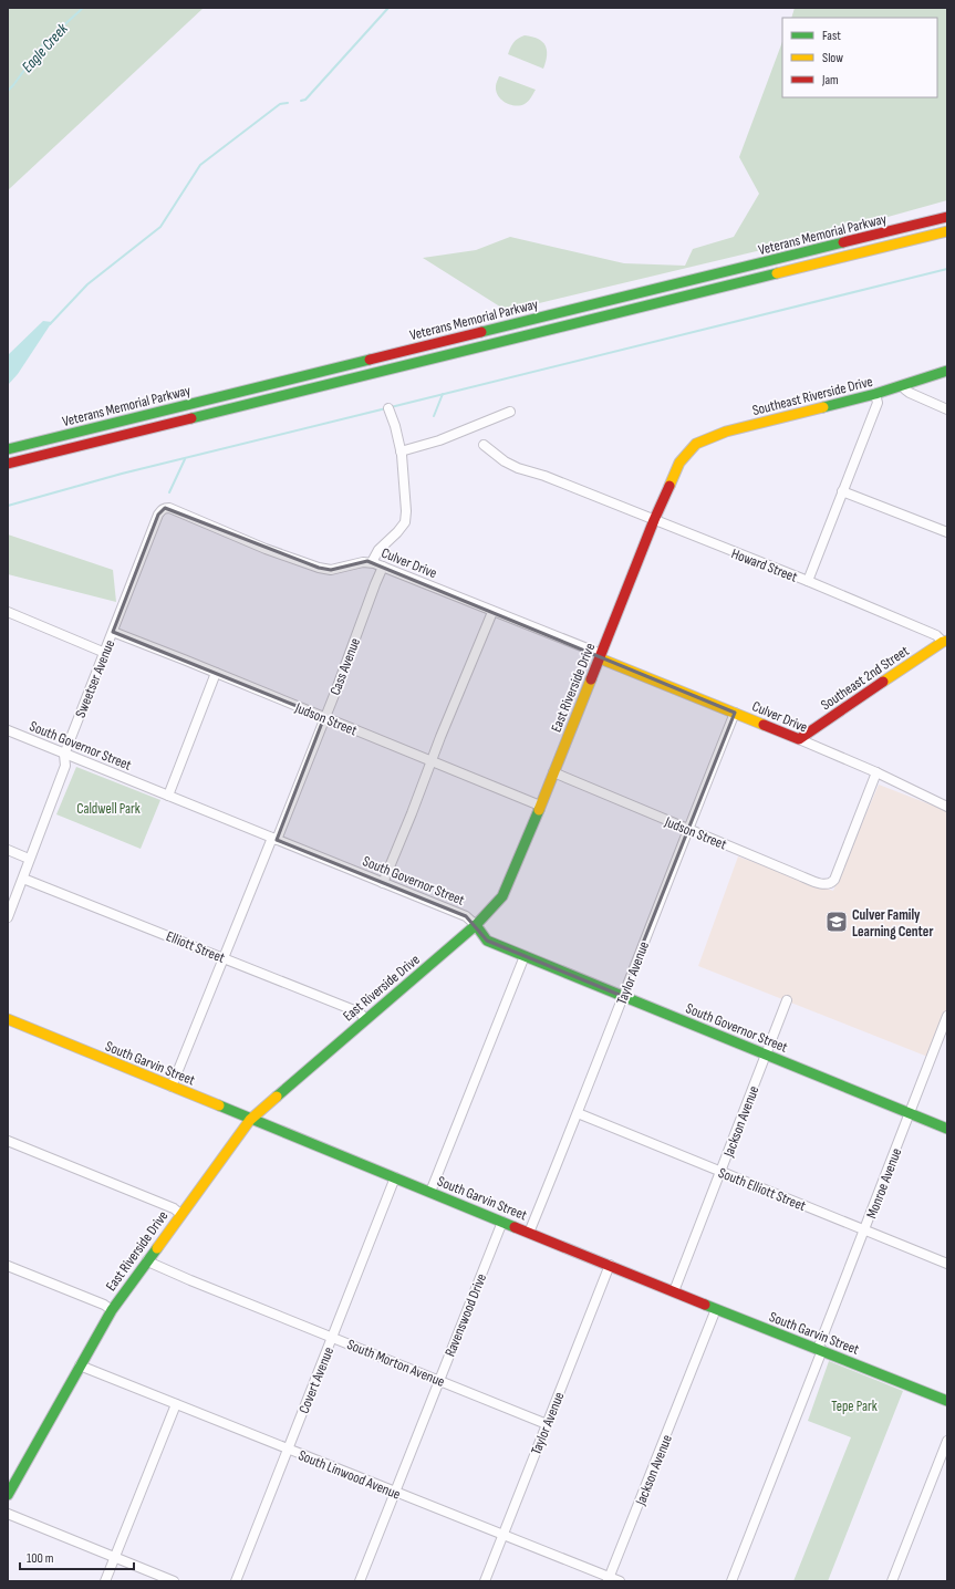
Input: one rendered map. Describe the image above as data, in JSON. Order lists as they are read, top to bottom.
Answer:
{
  "streets": {
    "main road": [
      "Veterans Memorial Parkway",
      "Southeast Riverside Drive",
      "Culver Drive",
      "Southeast 2nd Street",
      "East Riverside Drive",
      "South Governor Street",
      "South Garvin Street"
    ],
    "street": [
      "Howard Street",
      "Cass Avenue",
      "Sweetser Avenue",
      "Judson Street",
      "Elliott Street",
      "Taylor Avenue",
      "Jackson Avenue",
      "Monroe Avenue",
      "South Elliott Street",
      "Ravenswood Drive",
      "South Morton Avenue",
      "Covert Avenue",
      "South Linwood Avenue"
    ]
  },
  "crossings": [
    ["Southeast Riverside Drive", "East Riverside Drive"],
    ["Culver Drive", "Cass Avenue"],
    ["Culver Drive", "Southeast 2nd Street"],
    ["Culver Drive", "Sweetser Avenue"],
    ["Culver Drive", "East Riverside Drive"],
    ["Culver Drive", "Judson Street"],
    ["Culver Drive", "Taylor Avenue"],
    ["Howard Street", "Southeast 2nd Street"],
    ["Howard Street", "East Riverside Drive"],
    ["Cass Avenue", "Judson Street"],
    ["Cass Avenue", "South Governor Street"],
    ["Cass Avenue", "Elliott Street"],
    ["Cass Avenue", "South Garvin Street"],
    ["Sweetser Avenue", "Judson Street"],
    ["Sweetser Avenue", "South Governor Street"],
    ["Sweetser Avenue", "Elliott Street"],
    ["East Riverside Drive", "Judson Street"],
    ["East Riverside Drive", "South Governor Street"],
    ["East Riverside Drive", "Elliott Street"],
    ["East Riverside Drive", "South Garvin Street"],
    ["East Riverside Drive", "South Morton Avenue"],
    ["East Riverside Drive", "South Linwood Avenue"],
    ["Judson Street", "Taylor Avenue"],
    ["South Governor Street", "Taylor Avenue"],
    ["South Governor Street", "Jackson Avenue"],
    ["South Governor Street", "Monroe Avenue"],
    ["Taylor Avenue", "South Garvin Street"],
    ["Taylor Avenue", "South Elliott Street"],
    ["Taylor Avenue", "South Morton Avenue"],
    ["Taylor Avenue", "South Linwood Avenue"],
    ["South Garvin Street", "Jackson Avenue"],
    ["South Garvin Street", "Monroe Avenue"],
    ["South Garvin Street", "Ravenswood Drive"],
    ["South Garvin Street", "Covert Avenue"],
    ["Jackson Avenue", "South Elliott Street"],
    ["Jackson Avenue", "South Linwood Avenue"],
    ["Monroe Avenue", "South Elliott Street"],
    ["Ravenswood Drive", "South Morton Avenue"],
    ["Ravenswood Drive", "South Linwood Avenue"],
    ["South Morton Avenue", "Covert Avenue"],
    ["Covert Avenue", "South Linwood Avenue"]
  ],
  "water": ["Eagle Creek"],
  "parks": ["Caldwell Park", "Tepe Park"],
  "places": {
    "school or university": ["Culver Family Learning Center"]
  },
  "legend": ["Fast", "Slow", "Jam"],
  "scale_bar": "100 m"
}
